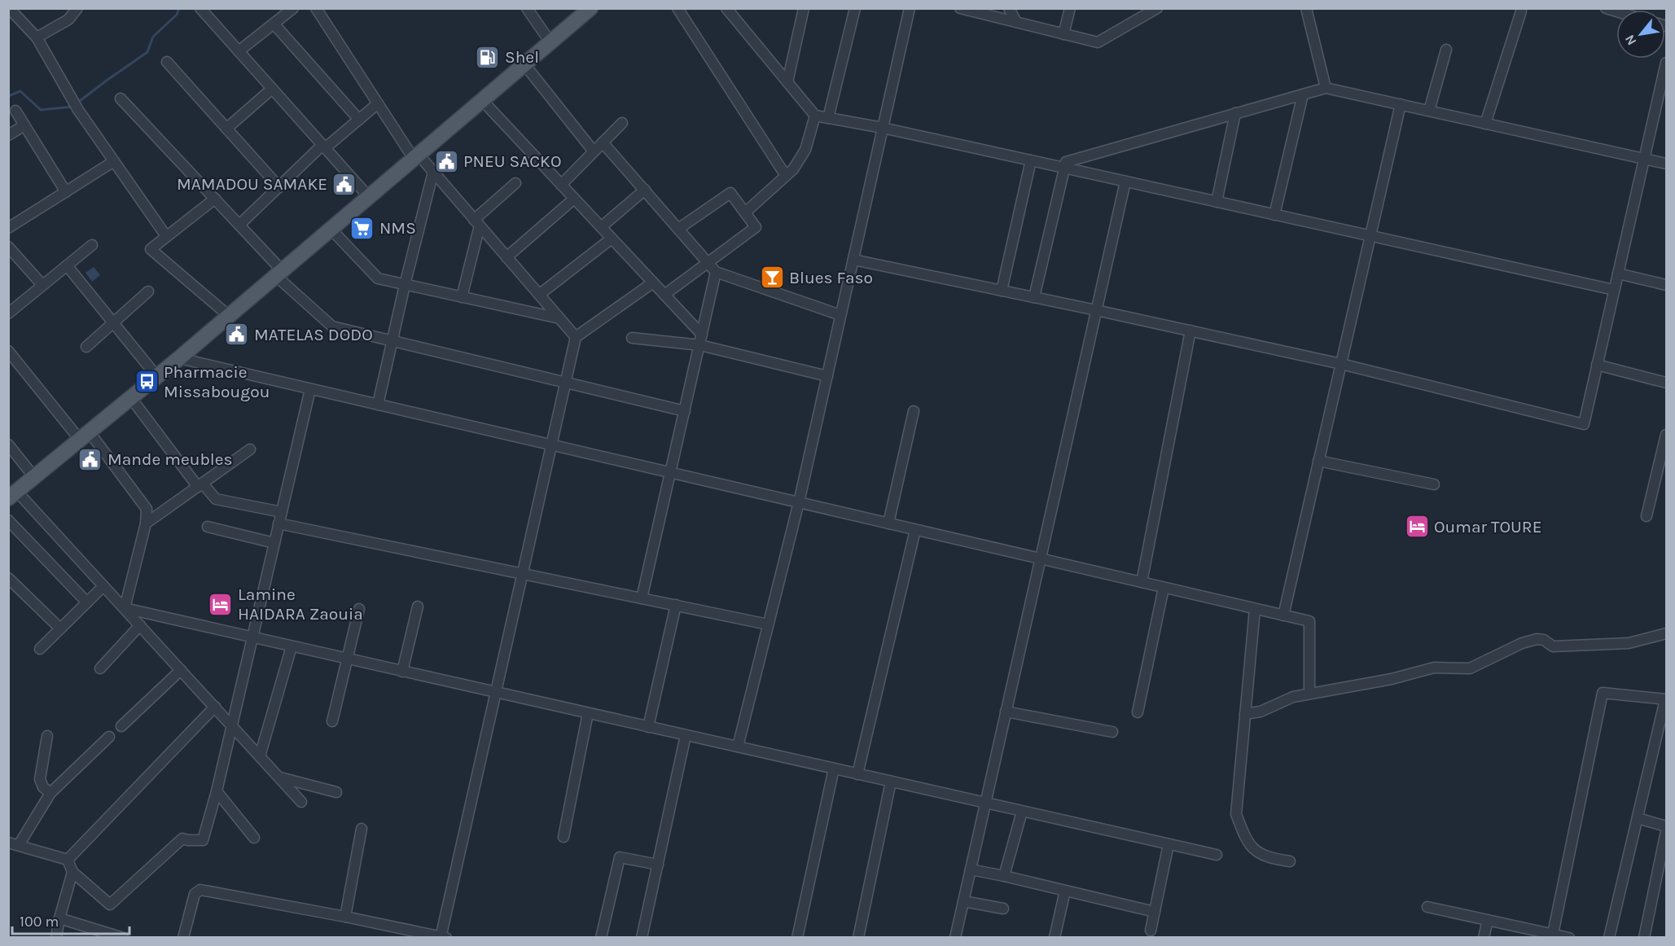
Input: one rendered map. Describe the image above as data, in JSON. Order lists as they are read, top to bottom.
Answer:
{
  "places": {
    "fuel station": ["Shel"],
    "public building": [
      "PNEU SACKO",
      "MAMADOU SAMAKE",
      "MATELAS DODO",
      "Mande meubles"
    ],
    "supermarket": ["NMS"],
    "bar": ["Blues Faso"],
    "bus stop": ["Pharmacie Missabougou"],
    "hotel": ["Oumar TOURE", "Lamine HAIDARA Zaouia"]
  },
  "scale_bar": "100 m",
  "north": "bottom left"
}
